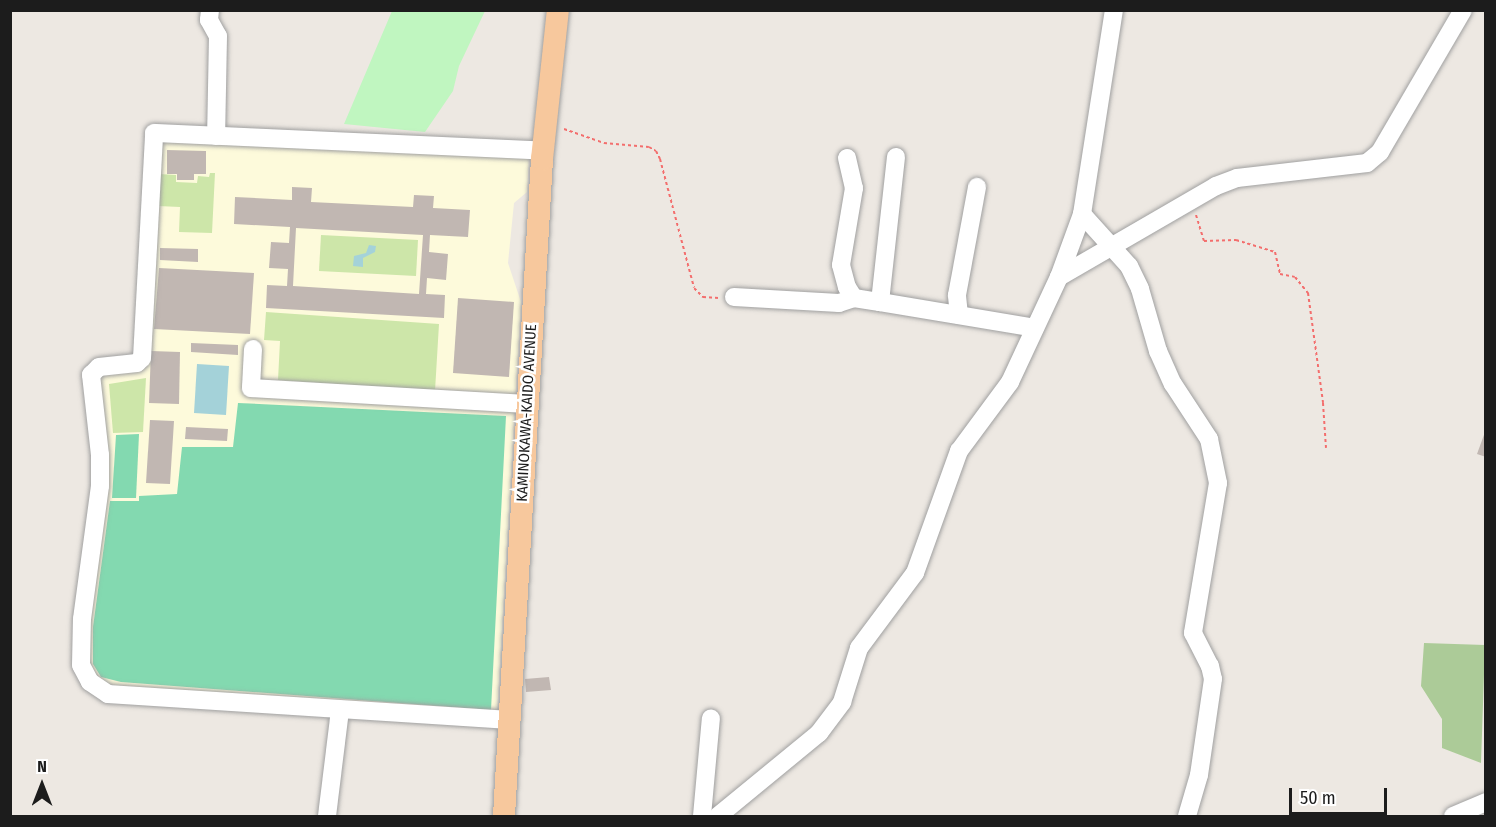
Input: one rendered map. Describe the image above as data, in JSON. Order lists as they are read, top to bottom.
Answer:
{
  "streets": {
    "main road": ["KAMINOKAWA-KAIDO AVENUE"]
  },
  "scale_bar": "50 m",
  "north": "top"
}
